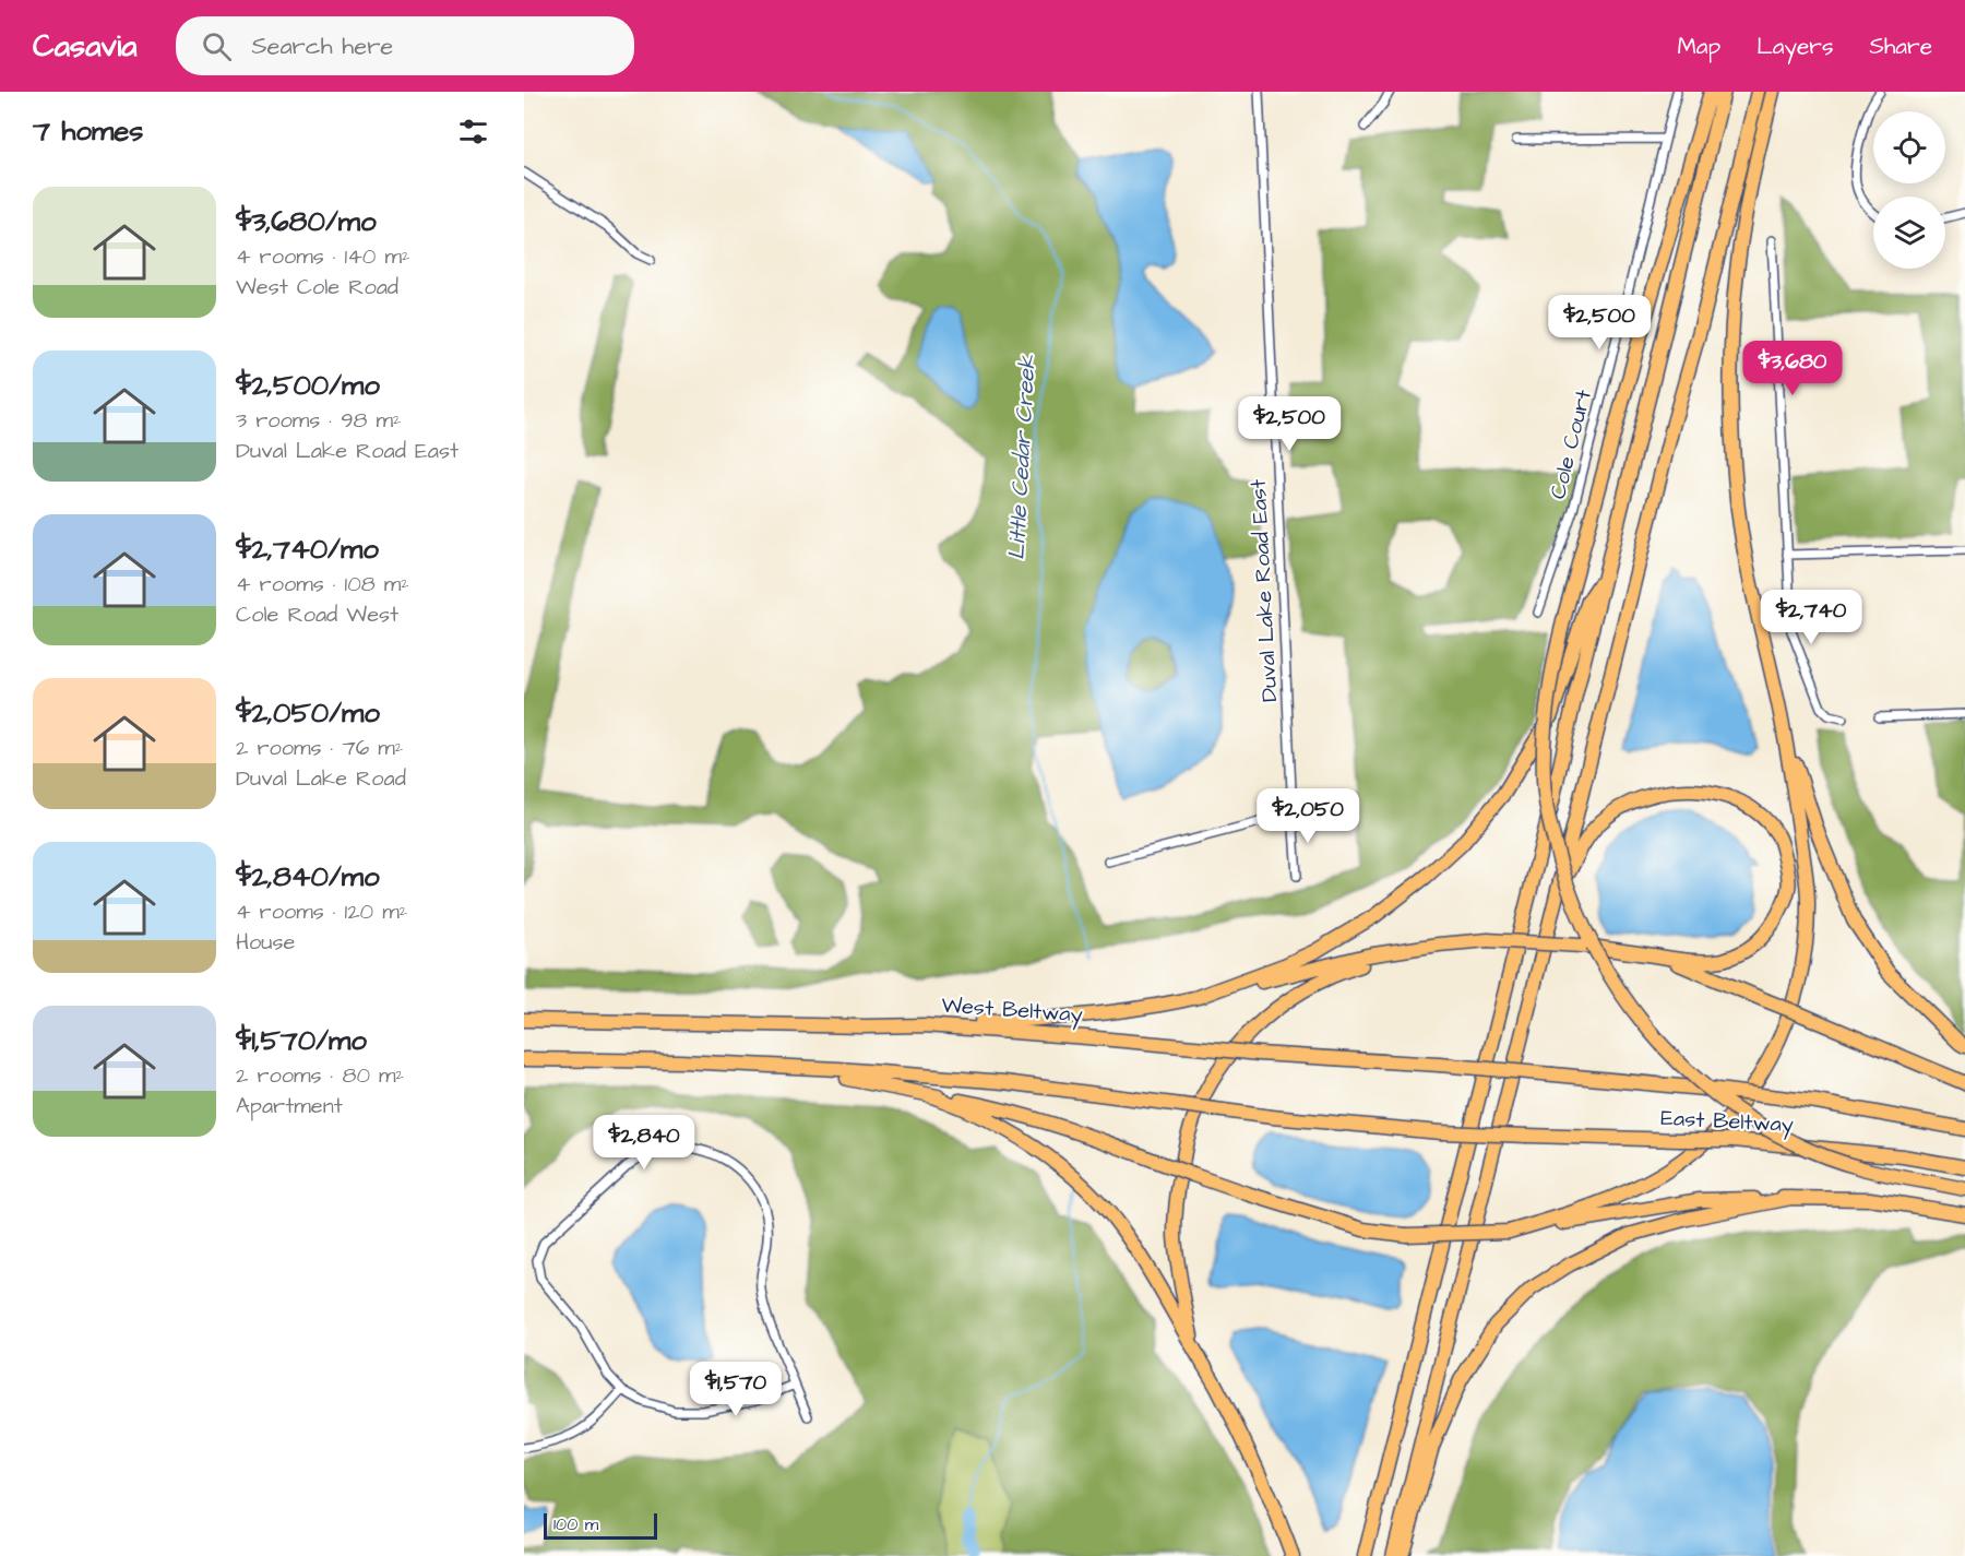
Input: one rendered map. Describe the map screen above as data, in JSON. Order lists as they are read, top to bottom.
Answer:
{
  "streets": {
    "highway": ["West Beltway", "East Beltway"],
    "street": ["Cole Court", "Duval Lake Road East"]
  },
  "crossings": [
    ["West Beltway", "East Beltway"]
  ],
  "water": ["Little Cedar Creek"],
  "scale_bar": "100 m",
  "page": {
    "header": "Casavia",
    "search": "Search here",
    "nav": ["Map", "Layers", "Share"],
    "heading": "7 homes",
    "list": [
      {
        "name": "$3,680/mo",
        "note": "4 rooms · 140 m² · West Cole Road"
      },
      {
        "name": "$2,500/mo",
        "note": "3 rooms · 98 m² · Duval Lake Road East"
      },
      {
        "name": "$2,740/mo",
        "note": "4 rooms · 108 m² · Cole Road West"
      },
      {
        "name": "$2,050/mo",
        "note": "2 rooms · 76 m² · Duval Lake Road"
      },
      {
        "name": "$2,840/mo",
        "note": "4 rooms · 120 m² · House"
      },
      {
        "name": "$1,570/mo",
        "note": "2 rooms · 80 m² · Apartment"
      }
    ],
    "price": [
      "$2,500",
      "$3,680",
      "$2,500",
      "$2,740",
      "$2,050",
      "$2,840",
      "$1,570"
    ],
    "scale": "100 m"
  }
}
